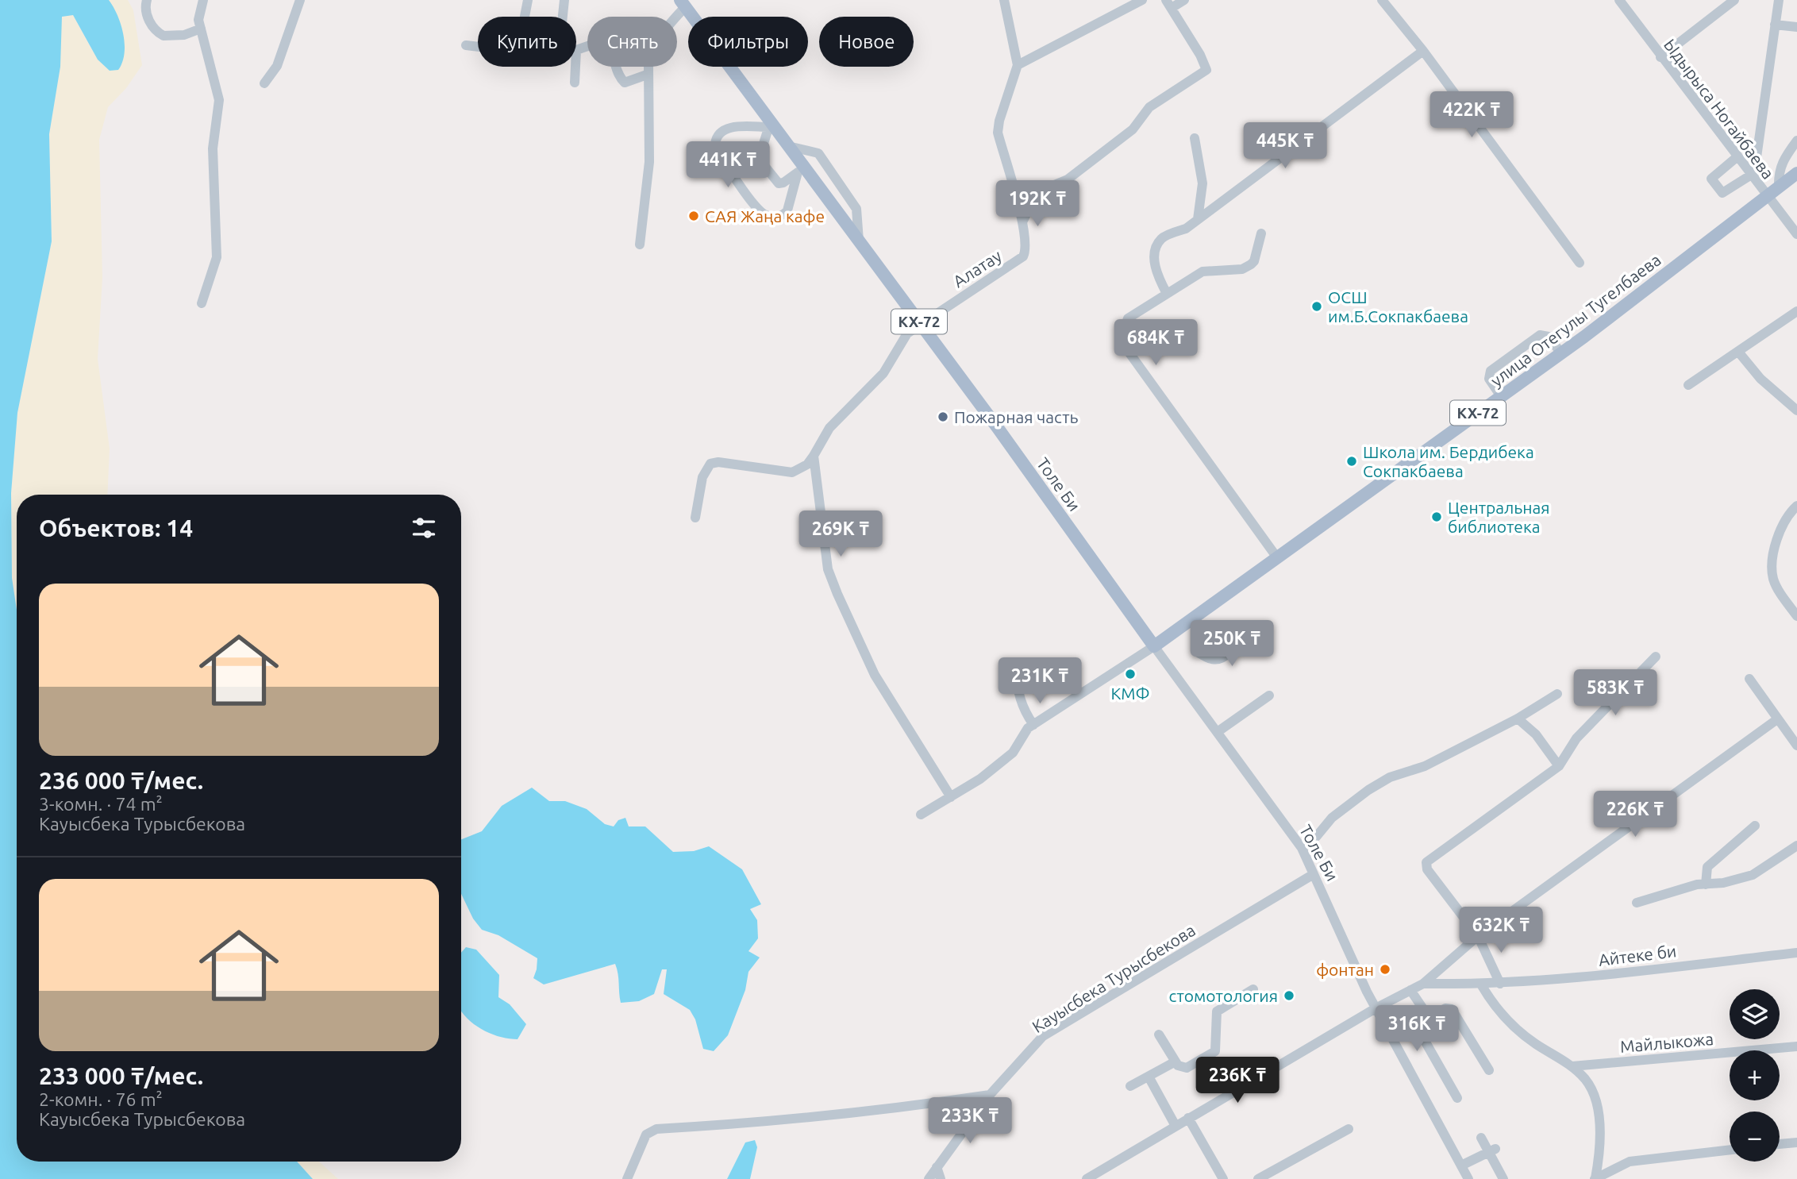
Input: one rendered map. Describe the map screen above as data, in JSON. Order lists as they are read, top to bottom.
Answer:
{
  "streets": {
    "main road": ["улица Отегулы Тугелбаева", "КХ-72", "Толе Би"],
    "street": [
      "Ыдырыса Ногайбаева",
      "Алатау",
      "Айтеке би",
      "Кауысбека Турысбекова",
      "Майлыкожа"
    ]
  },
  "crossings": [
    ["Ыдырыса Ногайбаева", "улица Отегулы Тугелбаева"],
    ["Алатау", "Толе Би"],
    ["улица Отегулы Тугелбаева", "Толе Би"],
    ["Толе Би", "Кауысбека Турысбекова"]
  ],
  "places": [
    "САЯ Жаңа кафе",
    "ОСШ им.Б.Сокпакбаева",
    "Пожарная часть",
    "Школа им. Бердибека Сокпакбаева",
    "Центральная библиотека",
    "КМФ",
    "фонтан",
    "стомотология"
  ],
  "page": {
    "chip": [
      "Купить",
      "Снять",
      "Фильтры",
      "Новое"
    ],
    "price": [
      "422K ₸",
      "445K ₸",
      "441K ₸",
      "192K ₸",
      "684K ₸",
      "269K ₸",
      "250K ₸",
      "231K ₸",
      "583K ₸",
      "226K ₸",
      "632K ₸",
      "316K ₸",
      "236K ₸",
      "233K ₸"
    ],
    "heading": "Объектов: 14",
    "list": [
      {
        "name": "236 000 ₸/мес.",
        "note": "3-комн. · 74 m² · Кауысбека Турысбекова"
      },
      {
        "name": "233 000 ₸/мес.",
        "note": "2-комн. · 76 m² · Кауысбека Турысбекова"
      }
    ],
    "map_buttons": ["+", "−"]
  }
}
